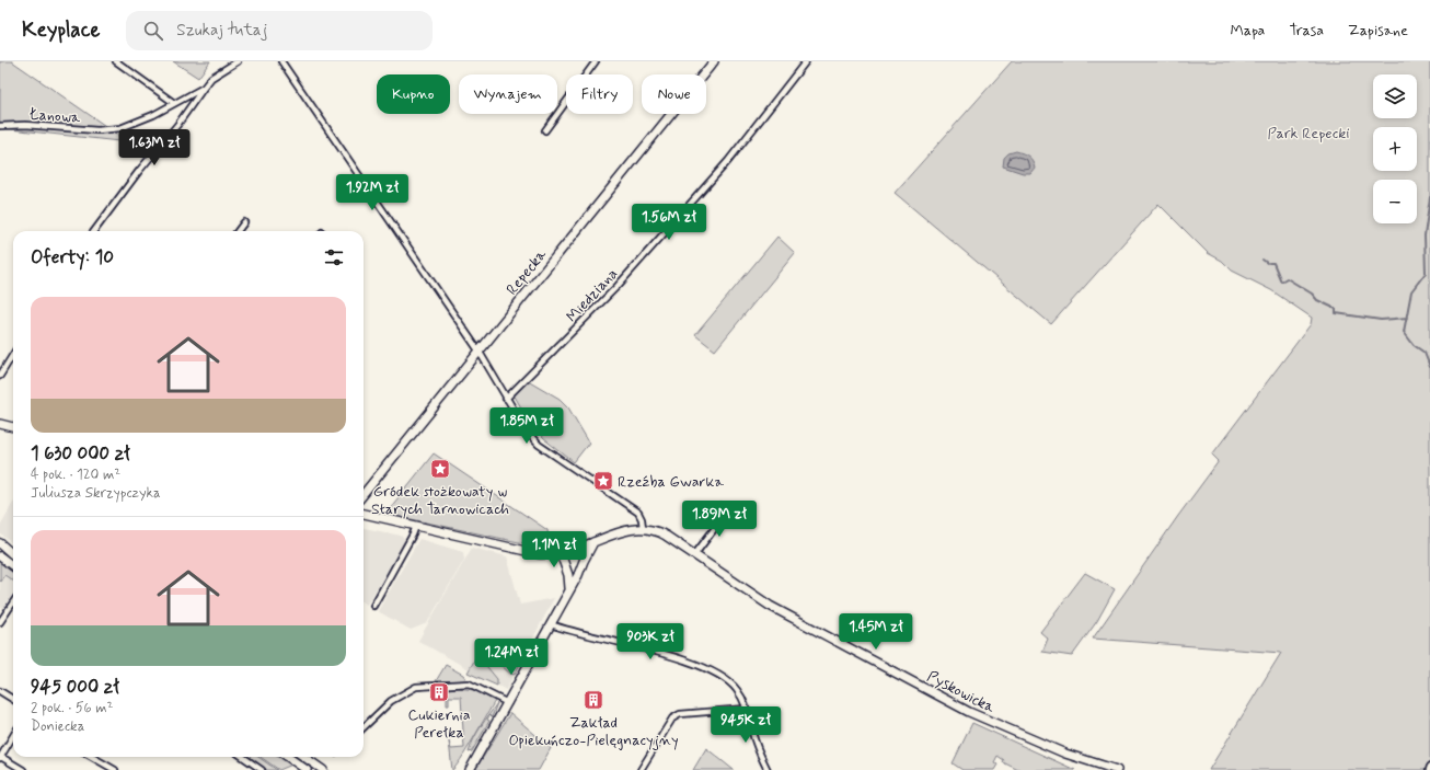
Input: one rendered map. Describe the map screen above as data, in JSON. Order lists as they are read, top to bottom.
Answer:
{
  "streets": {
    "street": [
      "Łanowa",
      "Repecka",
      "Miedziana",
      "Pyskowicka"
    ]
  },
  "parks": ["Park Repecki"],
  "places": {
    "place": ["Gródek stożkowaty w Starych Tarnowicach", "Rzeźba Gwarka"],
    "building": ["Cukiernia Perełka", "Zakład Opiekuńczo-Pielęgnacyjny"]
  },
  "page": {
    "header": "Keyplace",
    "search": "Szukaj tutaj",
    "nav": ["Mapa", "Trasa", "Zapisane"],
    "map_buttons": ["+", "−"],
    "chip": [
      "Kupno",
      "Wynajem",
      "Filtry",
      "Nowe"
    ],
    "price": [
      "1.63M zł",
      "1.92M zł",
      "1.56M zł",
      "1.85M zł",
      "1.89M zł",
      "1.1M zł",
      "1.45M zł",
      "903K zł",
      "1.24M zł",
      "945K zł"
    ],
    "heading": "Oferty: 10",
    "list": [
      {
        "name": "1 630 000 zł",
        "note": "4 pok. · 120 m² · Juliusza Skrzypczyka"
      },
      {
        "name": "945 000 zł",
        "note": "2 pok. · 56 m² · Doniecka"
      }
    ]
  }
}
